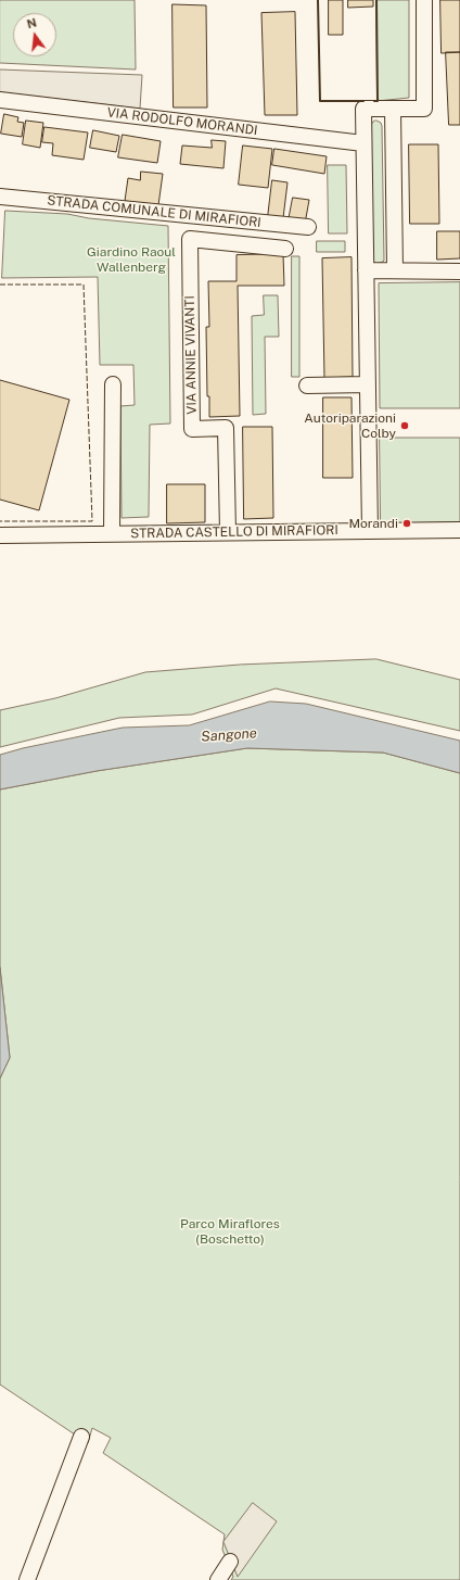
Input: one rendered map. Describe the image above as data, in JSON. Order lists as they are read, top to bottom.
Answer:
{
  "streets": {
    "street": [
      "VIA RODOLFO MORANDI",
      "STRADA COMUNALE DI MIRAFIORI",
      "VIA ANNIE VIVANTI",
      "STRADA CASTELLO DI MIRAFIORI"
    ]
  },
  "crossings": [
    ["VIA ANNIE VIVANTI", "STRADA CASTELLO DI MIRAFIORI"]
  ],
  "water": ["Sangone"],
  "parks": ["Giardino Raoul Wallenberg", "Parco Miraflores (Boschetto)"],
  "places": ["Autoriparazioni Colby", "Morandi"],
  "north": "top"
}
